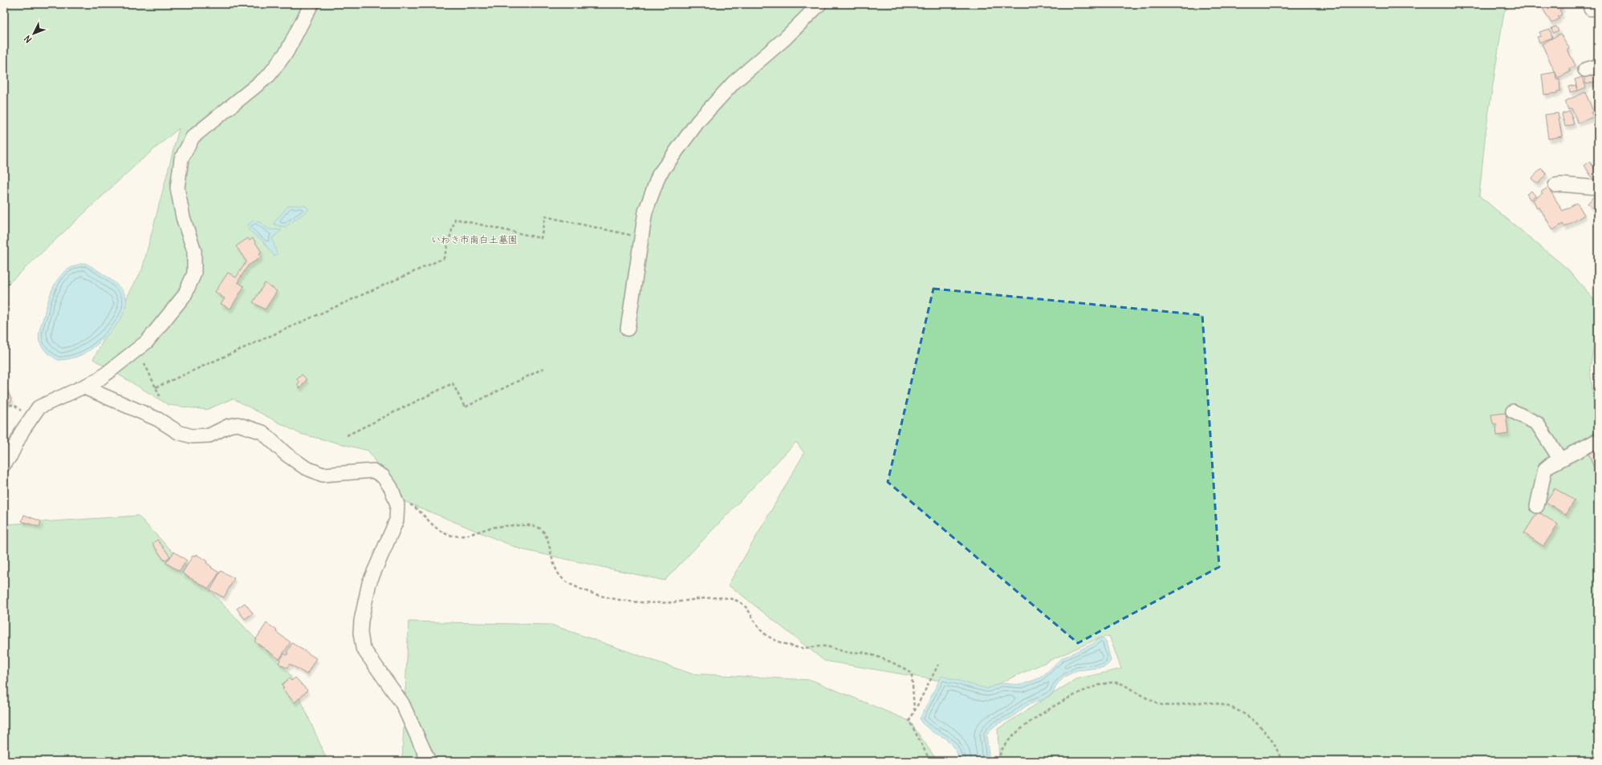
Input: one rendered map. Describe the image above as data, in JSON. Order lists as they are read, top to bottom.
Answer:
{
  "parks": ["いわき市南白土墓園"],
  "north": "bottom left"
}
